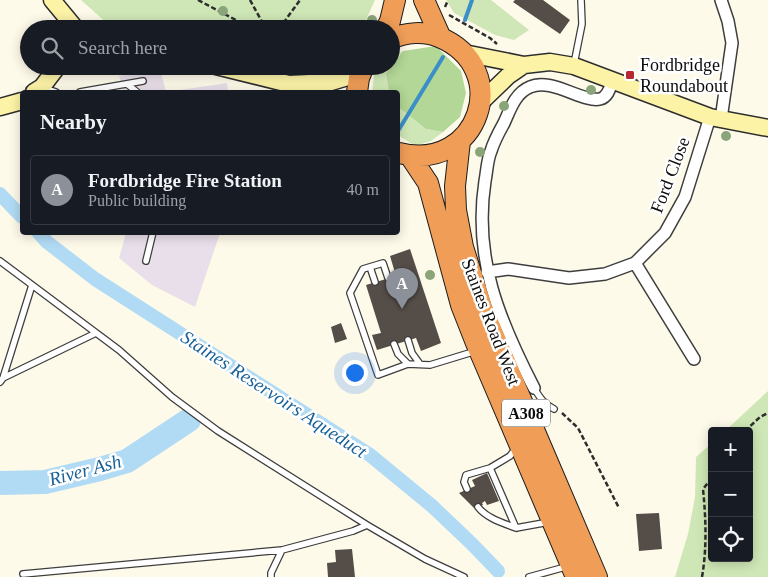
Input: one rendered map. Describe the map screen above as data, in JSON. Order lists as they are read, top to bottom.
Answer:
{
  "streets": {
    "highway": ["Staines Road West", "A308"],
    "street": ["Ford Close"]
  },
  "water": ["Staines Reservoirs Aqueduct", "River Ash"],
  "places": {
    "transit": ["Fordbridge Roundabout"]
  },
  "page": {
    "search": "Search here",
    "heading": "Nearby",
    "list": [
      {
        "mark": "A",
        "name": "Fordbridge Fire Station",
        "note": "Public building",
        "value": "40 m"
      }
    ],
    "pins": "A",
    "map_buttons": ["+", "−"]
  }
}
